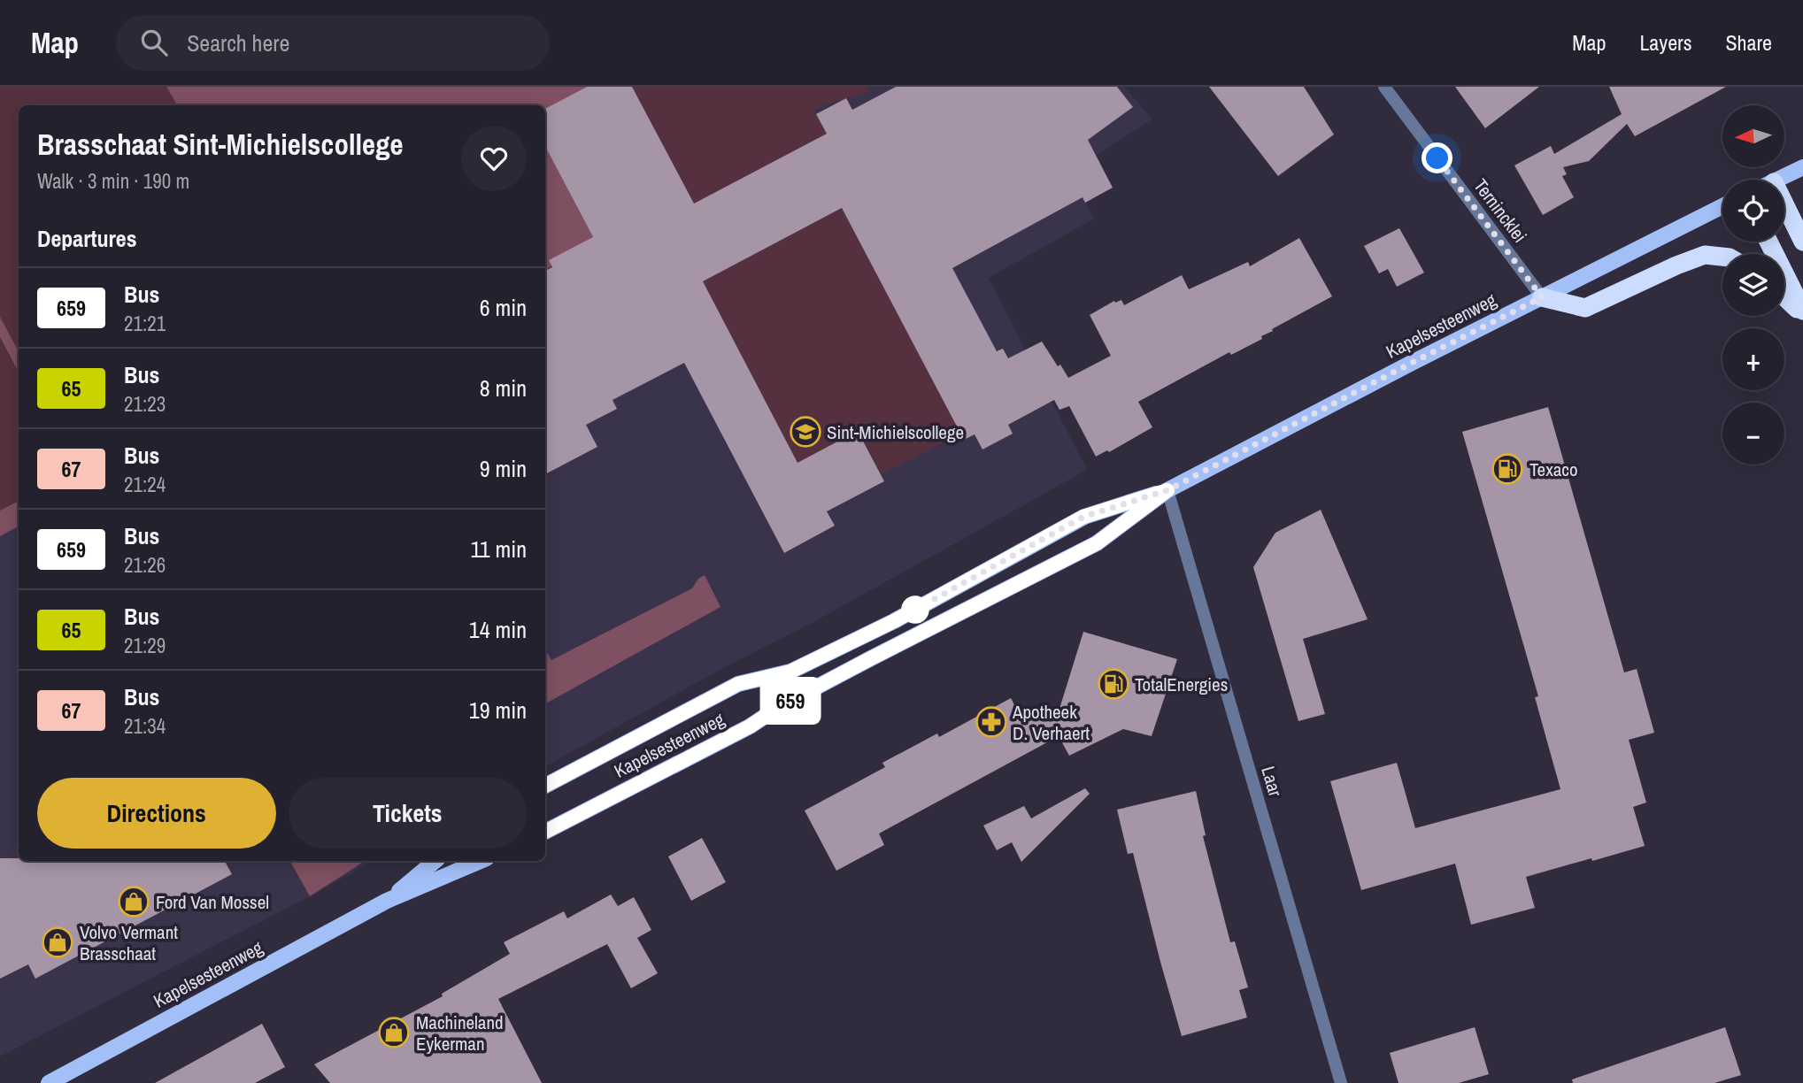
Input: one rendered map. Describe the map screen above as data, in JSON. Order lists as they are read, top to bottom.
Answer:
{
  "streets": {
    "main road": ["Kapelsesteenweg"],
    "street": ["Ternincklei", "Laar"]
  },
  "crossings": [
    ["Ternincklei", "Kapelsesteenweg"],
    ["Kapelsesteenweg", "Laar"]
  ],
  "places": {
    "school or university": ["Sint-Michielscollege"],
    "fuel station": ["Texaco", "TotalEnergies"],
    "pharmacy": ["Apotheek D. Verhaert"],
    "shop": ["Ford Van Mossel", "Volvo Vermant Brasschaat", "Machineland Eykerman"]
  },
  "lines": ["bus line 659"],
  "north": "left",
  "page": {
    "header": "Map",
    "search": "Search here",
    "nav": ["Map", "Layers", "Share"],
    "on_map": "659",
    "map_buttons": ["+", "−"],
    "heading": [
      ["Brasschaat Sint-Michielscollege", "Walk · 3 min · 190 m"],
      "Departures"
    ],
    "list": [
      {
        "mark": "659",
        "name": "Bus",
        "note": "21:21",
        "value": "6 min"
      },
      {
        "mark": "65",
        "name": "Bus",
        "note": "21:23",
        "value": "8 min"
      },
      {
        "mark": "67",
        "name": "Bus",
        "note": "21:24",
        "value": "9 min"
      },
      {
        "mark": "659",
        "name": "Bus",
        "note": "21:26",
        "value": "11 min"
      },
      {
        "mark": "65",
        "name": "Bus",
        "note": "21:29",
        "value": "14 min"
      },
      {
        "mark": "67",
        "name": "Bus",
        "note": "21:34",
        "value": "19 min"
      }
    ],
    "buttons": ["Directions", "Tickets"]
  }
}
